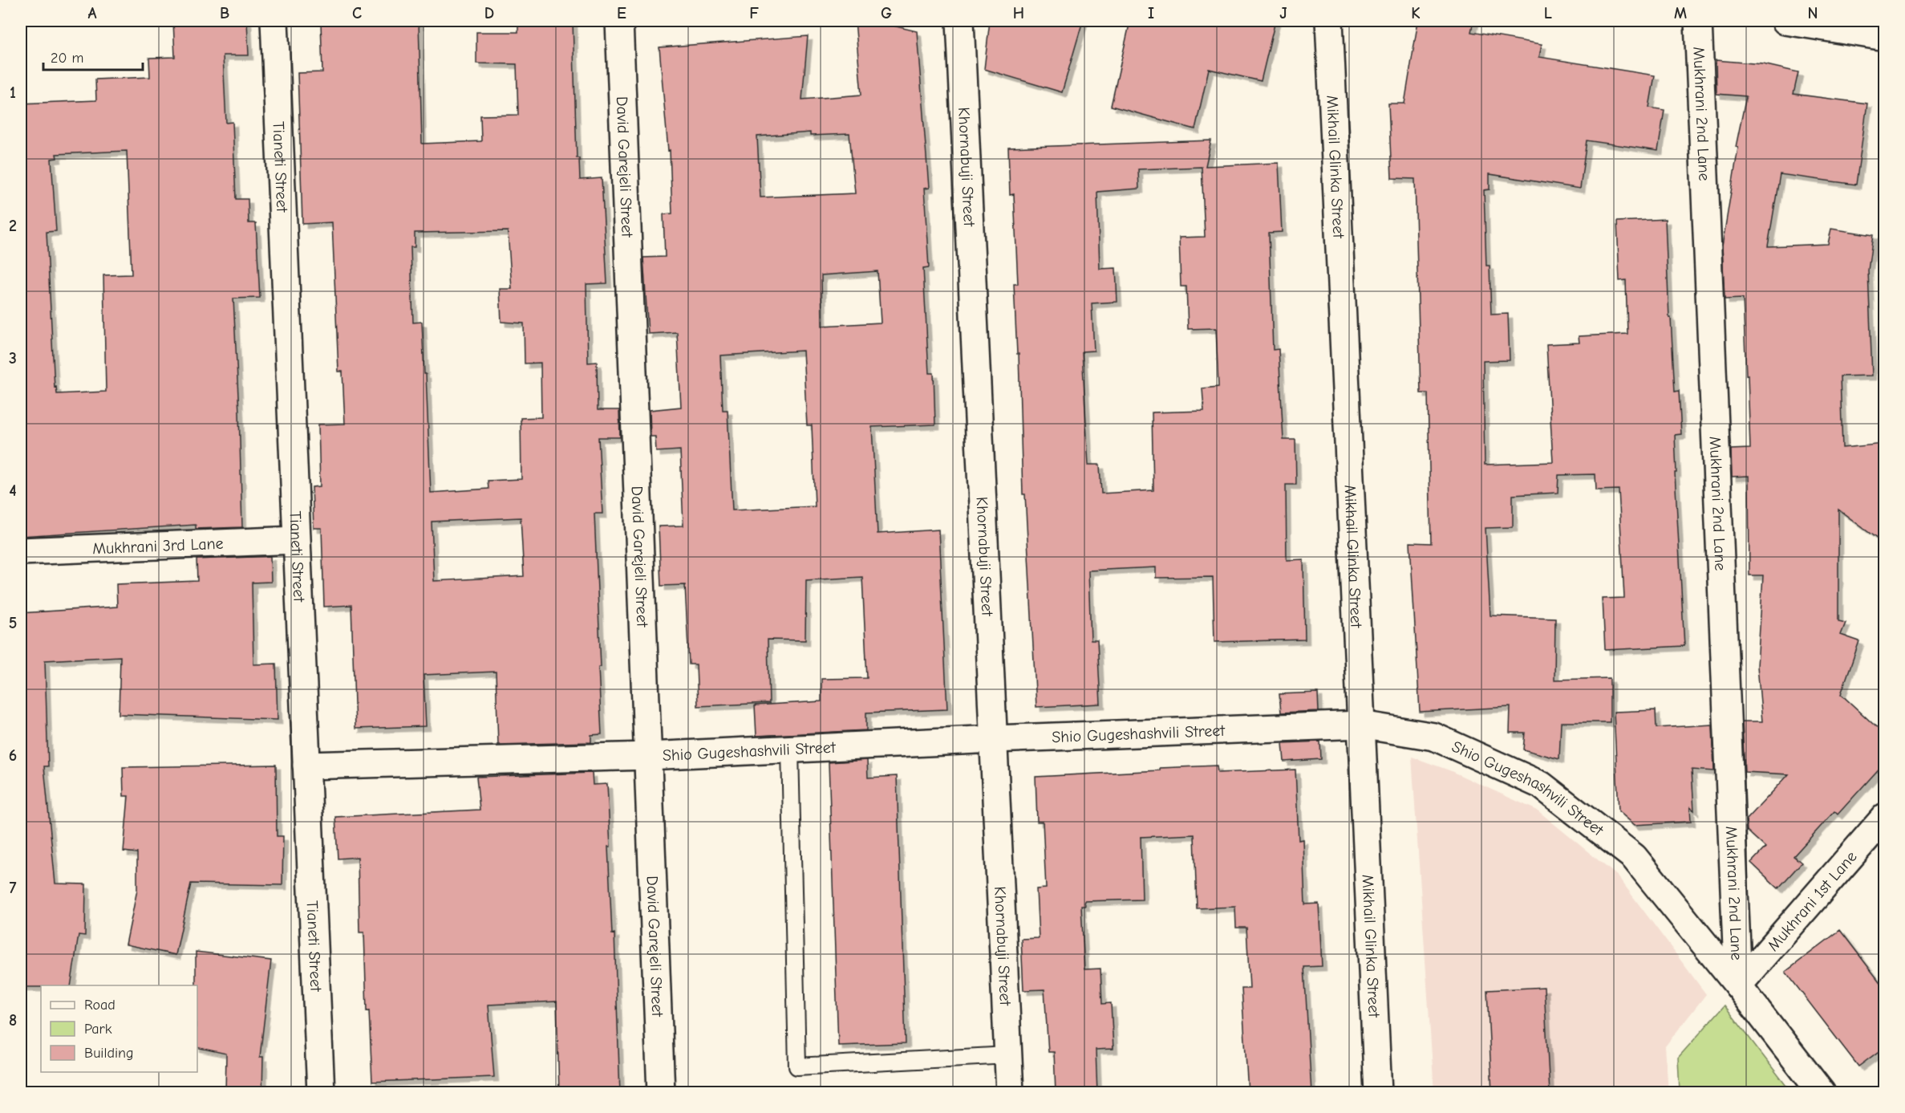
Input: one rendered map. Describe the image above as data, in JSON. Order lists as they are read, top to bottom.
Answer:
{
  "streets": {
    "street": [
      "Mukhrani 2nd Lane",
      "Tianeti Street",
      "David Garejeli Street",
      "Khornabuji Street",
      "Mikhail Glinka Street",
      "Mukhrani 3rd Lane",
      "Shio Gugeshashvili Street",
      "Mukhrani 1st Lane"
    ]
  },
  "crossings": [
    ["Mukhrani 2nd Lane", "Shio Gugeshashvili Street"],
    ["Mukhrani 2nd Lane", "Mukhrani 1st Lane"],
    ["Tianeti Street", "Mukhrani 3rd Lane"],
    ["Tianeti Street", "Shio Gugeshashvili Street"],
    ["David Garejeli Street", "Shio Gugeshashvili Street"],
    ["Khornabuji Street", "Shio Gugeshashvili Street"],
    ["Mikhail Glinka Street", "Shio Gugeshashvili Street"],
    ["Shio Gugeshashvili Street", "Mukhrani 1st Lane"]
  ],
  "legend": ["Road", "Park", "Building"],
  "scale_bar": "20 m",
  "grid": {
    "columns": [
      "A",
      "B",
      "C",
      "D",
      "E",
      "F",
      "G",
      "H",
      "I",
      "J",
      "K",
      "L",
      "M",
      "N"
    ],
    "rows": [
      "1",
      "2",
      "3",
      "4",
      "5",
      "6",
      "7",
      "8"
    ]
  }
}
